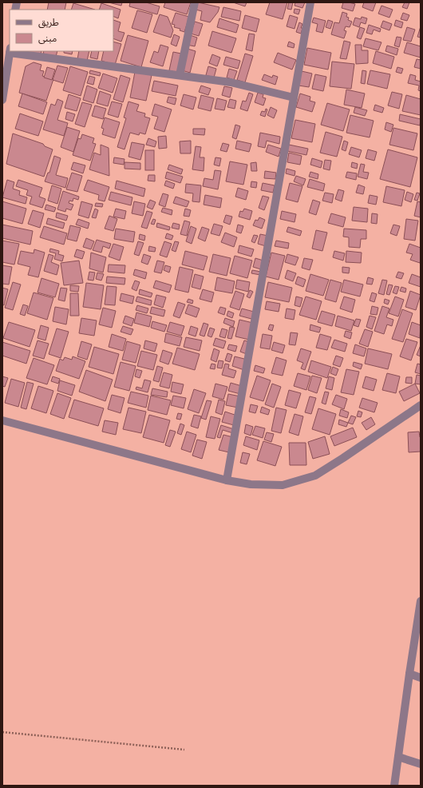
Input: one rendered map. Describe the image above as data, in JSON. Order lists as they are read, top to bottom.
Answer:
{
  "legend": ["طريق", "مبنى"]
}
